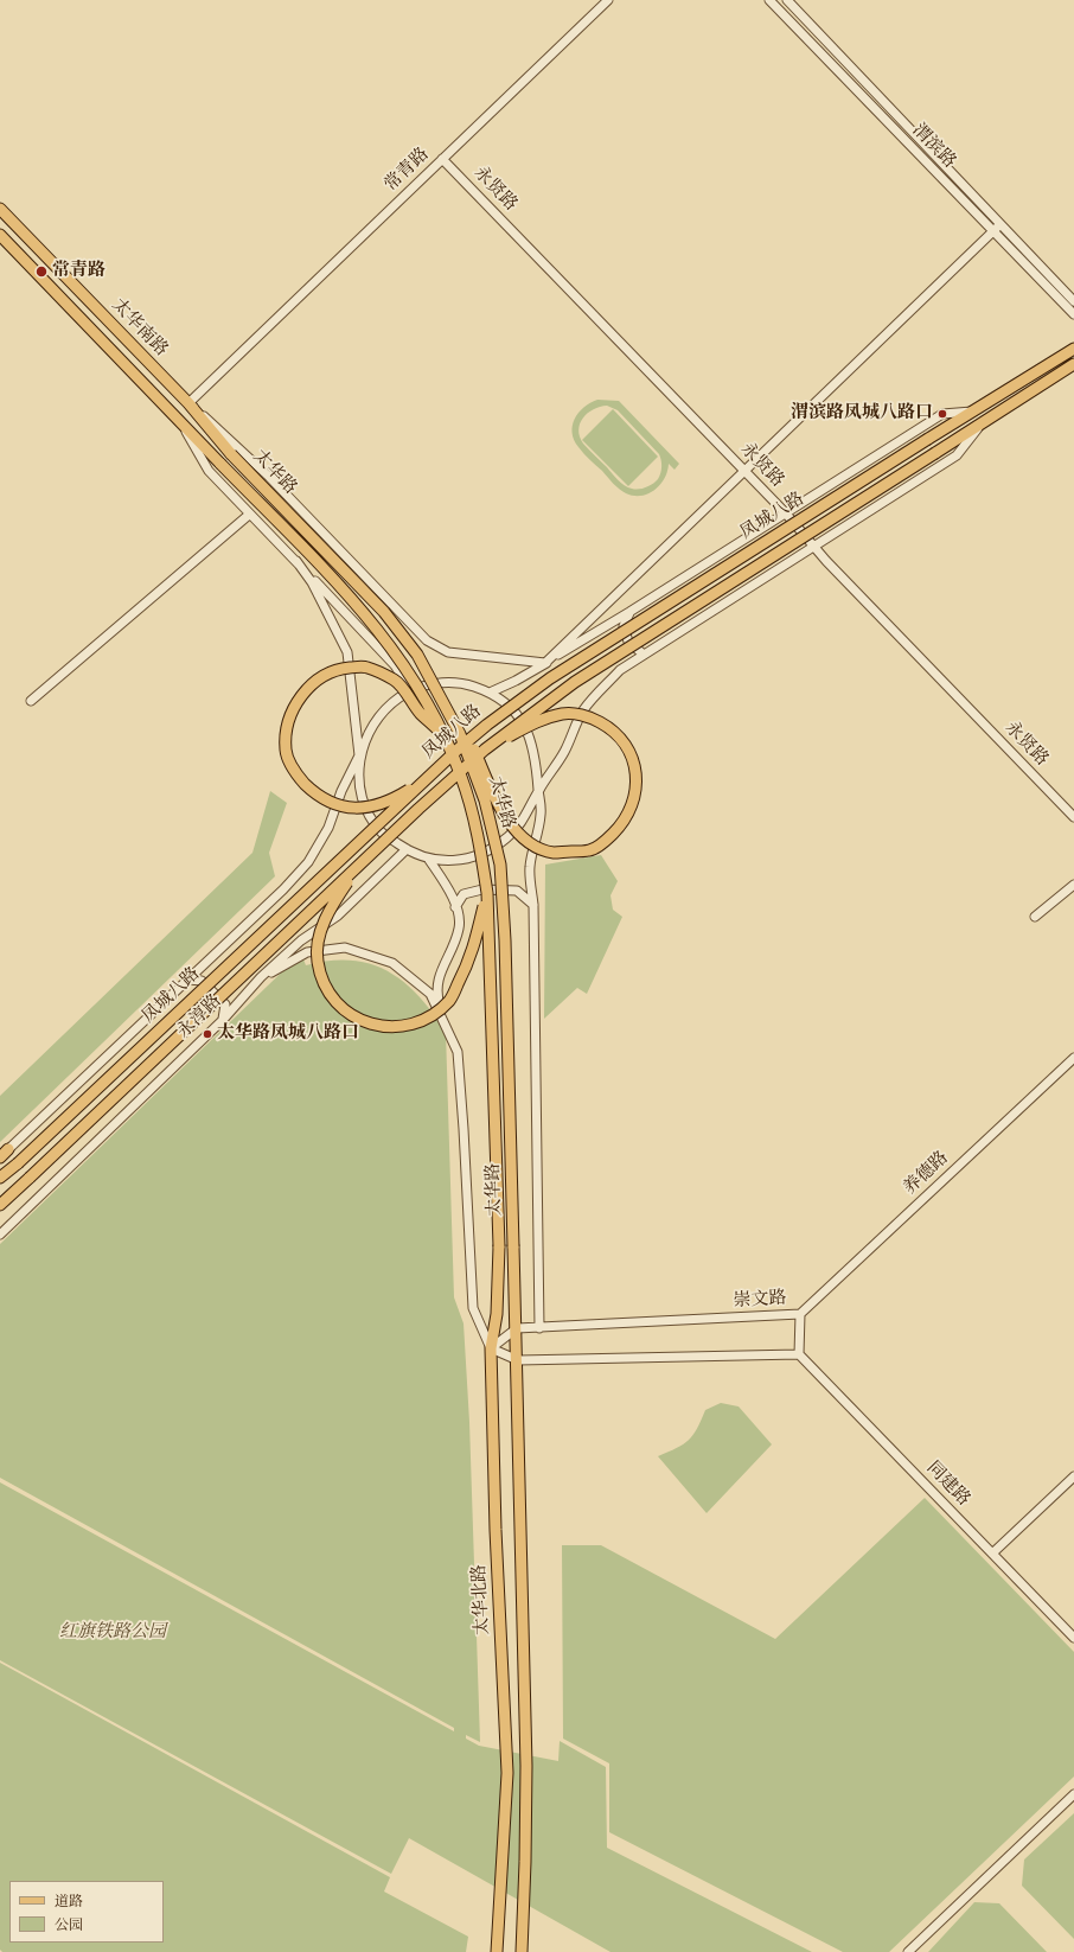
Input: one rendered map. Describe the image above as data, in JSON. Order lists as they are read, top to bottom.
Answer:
{
  "streets": {
    "main road": [
      "太华南路",
      "太华路",
      "凤城八路",
      "太华北路"
    ],
    "street": [
      "渭滨路",
      "常青路",
      "永贤路",
      "永淳路",
      "养德路",
      "崇文路",
      "同建路"
    ]
  },
  "crossings": [
    ["常青路", "永贤路"],
    ["常青路", "太华南路"],
    ["永贤路", "凤城八路"],
    ["太华南路", "太华路"],
    ["太华路", "崇文路"],
    ["太华路", "太华北路"],
    ["养德路", "崇文路"],
    ["崇文路", "同建路"]
  ],
  "parks": ["红旗铁路公园"],
  "places": ["常青路", "渭滨路凤城八路口", "太华路凤城八路口"],
  "legend": ["道路", "公园"]
}
